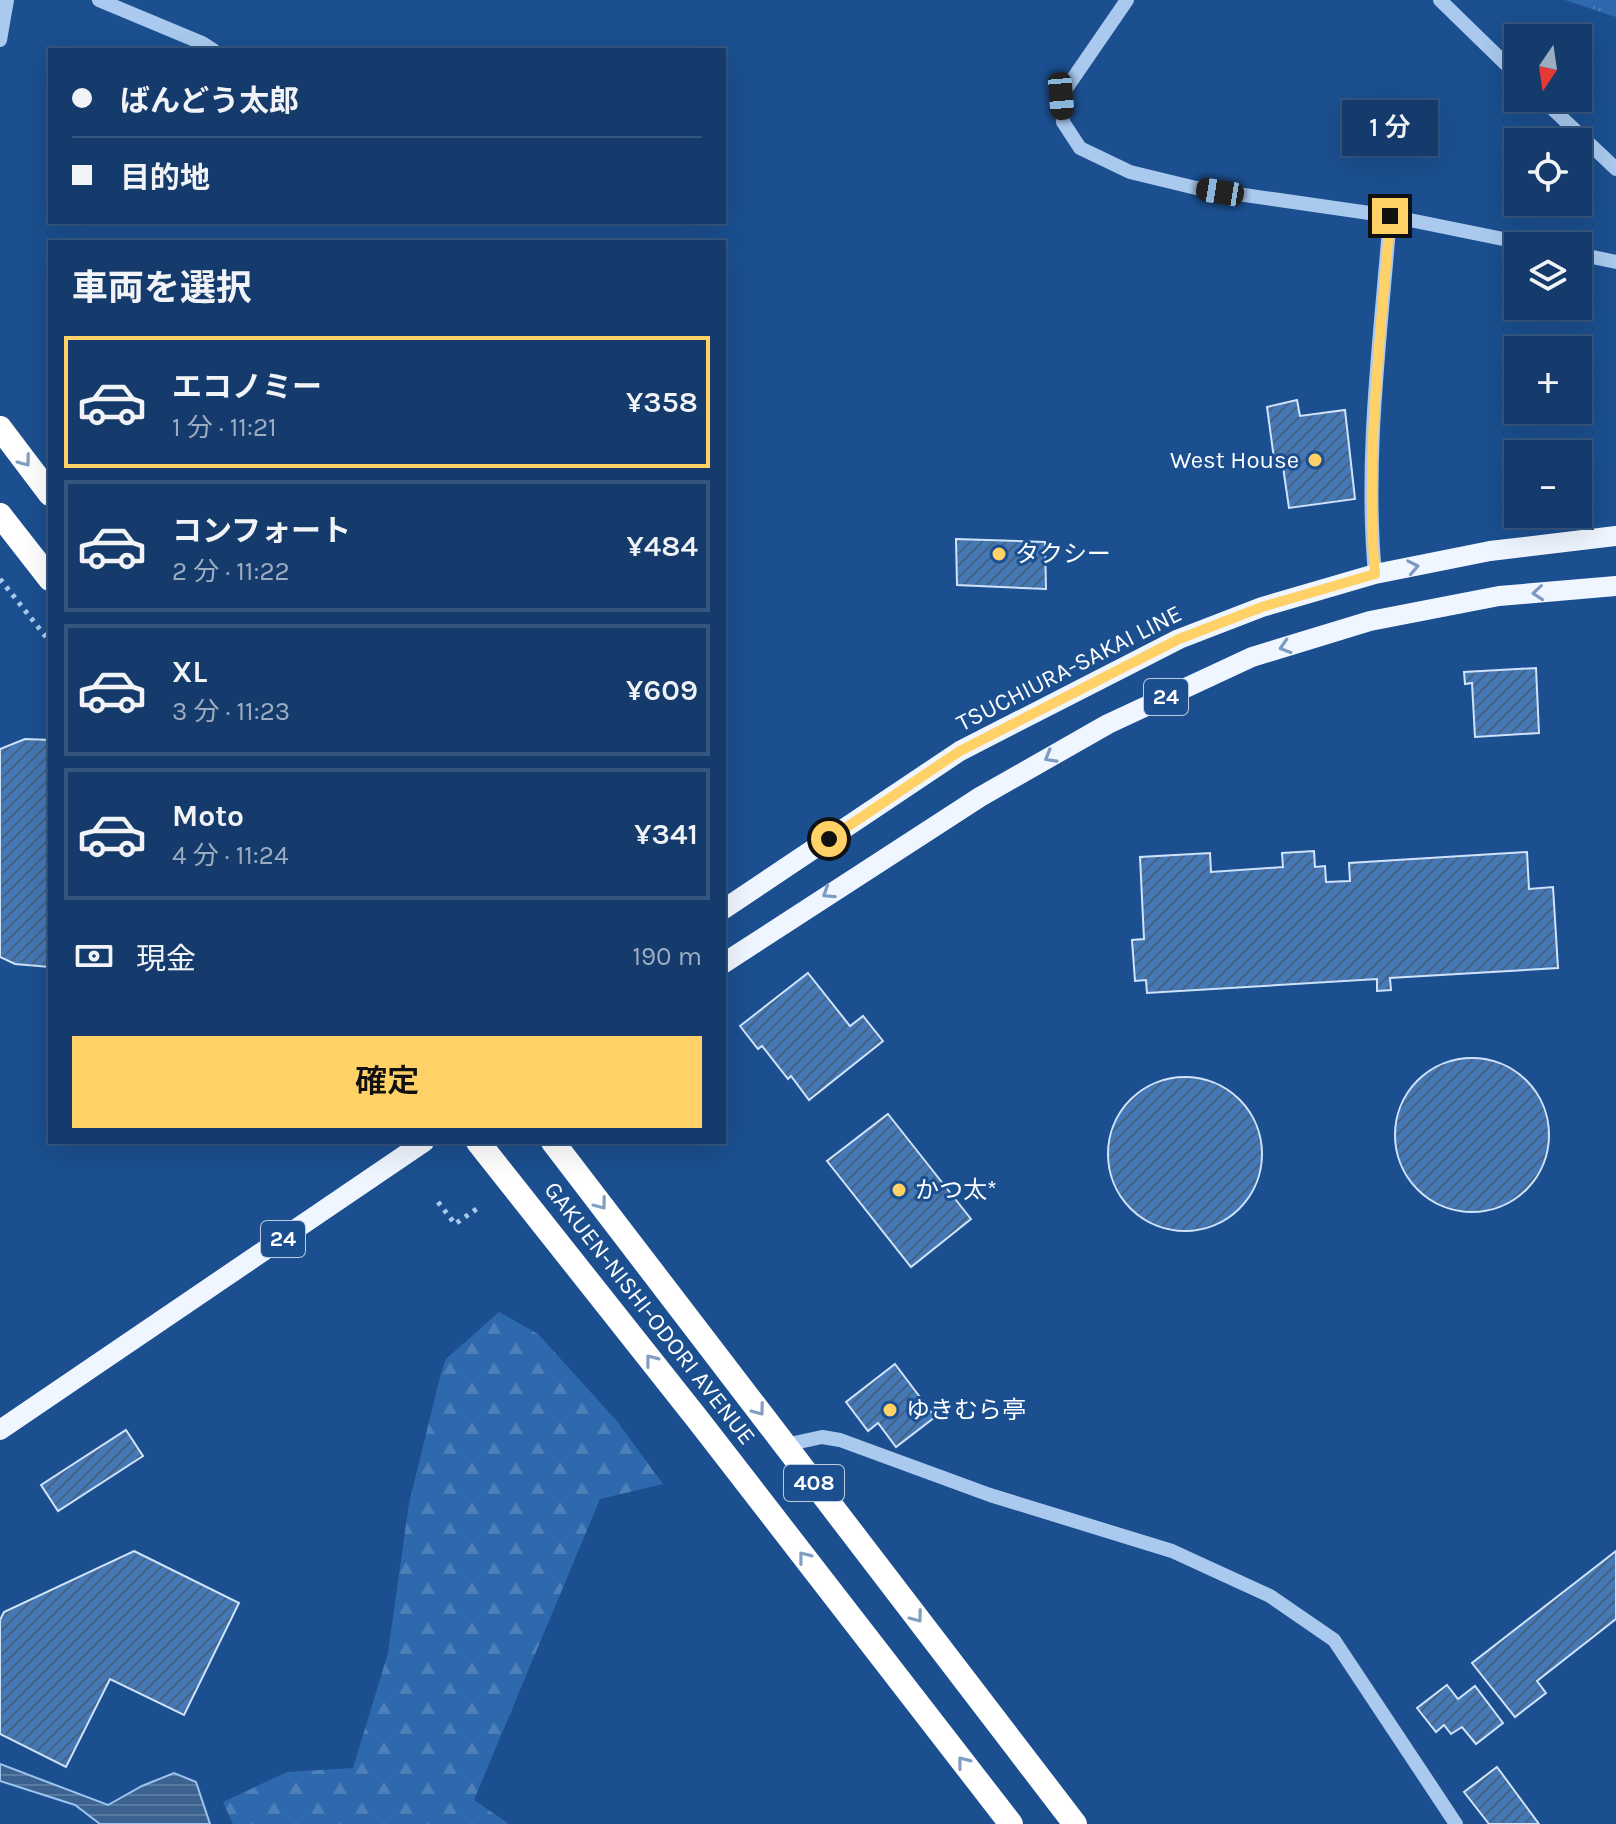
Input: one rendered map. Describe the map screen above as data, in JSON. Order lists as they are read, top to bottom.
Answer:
{
  "streets": {
    "highway": ["GAKUEN-NISHI-ODORI AVENUE", "408"],
    "main road": ["TSUCHIURA-SAKAI LINE", "24"]
  },
  "places": [
    "West House",
    "タクシー",
    "かつ太*",
    "ゆきむら亭"
  ],
  "north": "bottom",
  "page": {
    "map_buttons": ["+", "−"],
    "banner": ["ばんどう太郎", "目的地"],
    "bubble": "1 分",
    "heading": "車両を選択",
    "list": [
      {
        "name": "エコノミー",
        "note": "1 分 · 11:21",
        "value": "¥358"
      },
      {
        "name": "コンフォート",
        "note": "2 分 · 11:22",
        "value": "¥484"
      },
      {
        "name": "XL",
        "note": "3 分 · 11:23",
        "value": "¥609"
      },
      {
        "name": "Moto",
        "note": "4 分 · 11:24",
        "value": "¥341"
      }
    ],
    "pay": ["現金", "190 m"],
    "buttons": "確定"
  }
}
